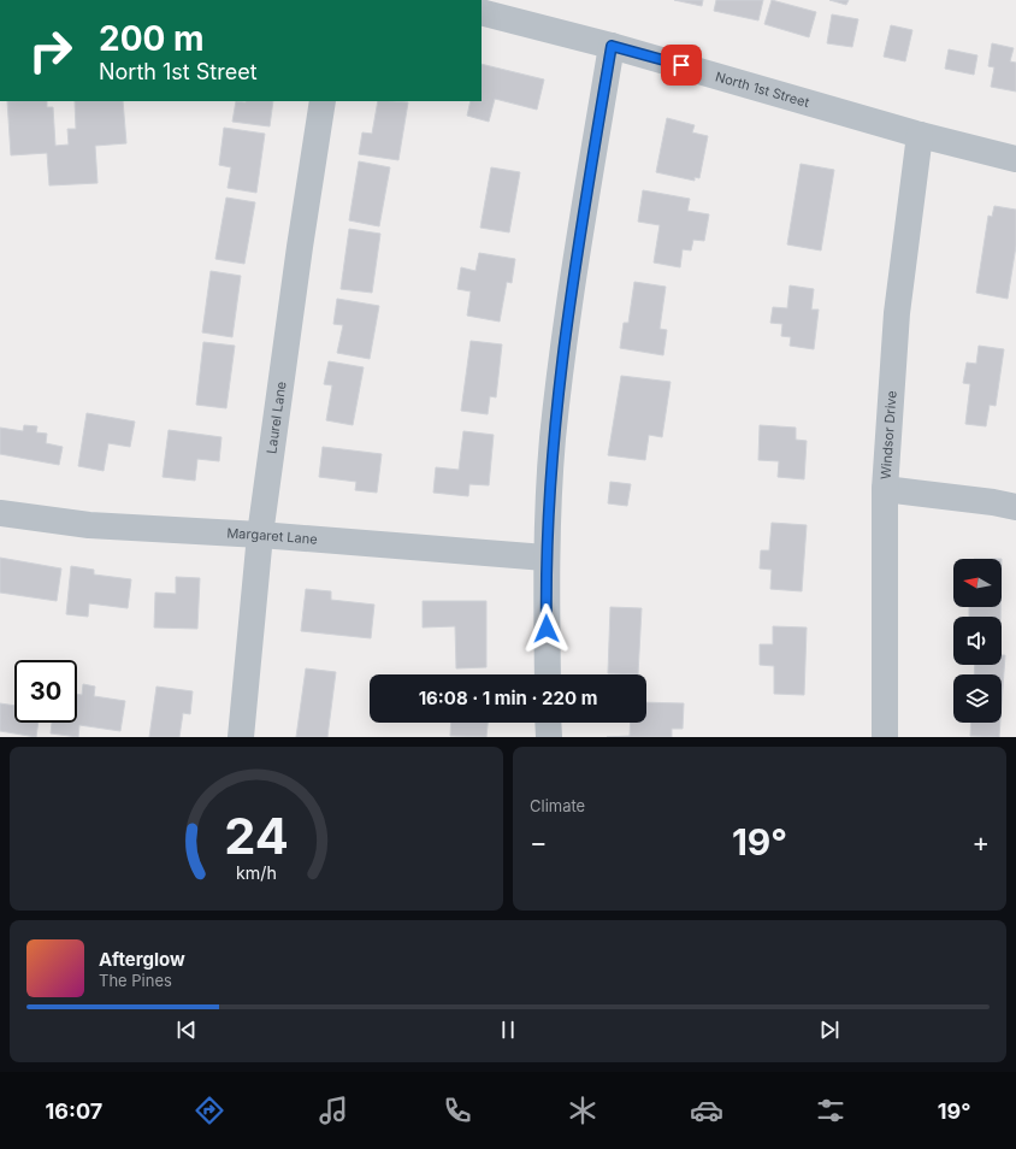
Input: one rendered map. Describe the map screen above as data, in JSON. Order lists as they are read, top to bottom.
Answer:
{
  "streets": {
    "street": [
      "North 1st Street",
      "Laurel Lane",
      "Windsor Drive",
      "Margaret Lane"
    ]
  },
  "crossings": [
    ["North 1st Street", "Windsor Drive"],
    ["Laurel Lane", "Margaret Lane"]
  ],
  "north": "left",
  "page": {
    "turn": ["200 m", "North 1st Street"],
    "limit": "30",
    "trip": "16:08 · 1 min · 220 m",
    "tile": "Climate",
    "heat": ["−", "19°", "+"],
    "song": ["Afterglow", "The Pines"],
    "tabs": ["16:07", "19°"],
    "gauge": ["24", "km/h"]
  }
}
